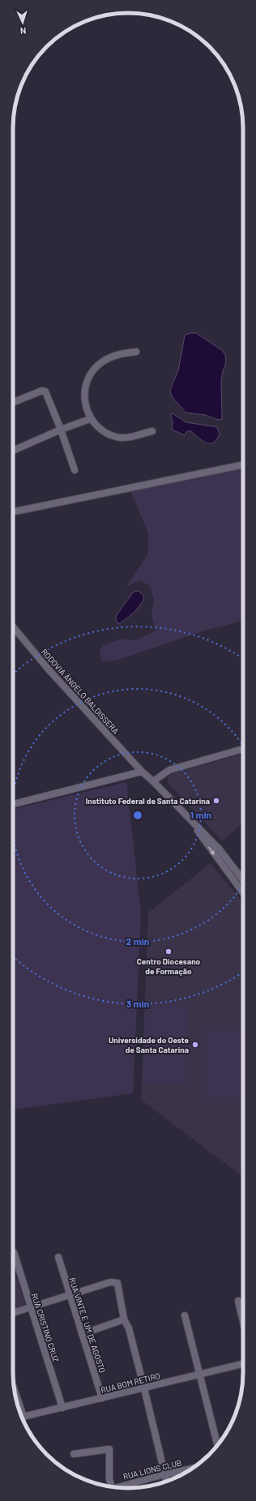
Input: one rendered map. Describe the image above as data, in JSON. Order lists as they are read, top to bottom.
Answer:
{
  "streets": {
    "street": [
      "RODOVIA ÂNGELO BALDISSERA",
      "RUA VINTE E UM DE AGOSTO",
      "RUA CRISTINO CRUZ",
      "RUA BOM RETIRO",
      "RUA LIONS CLUB"
    ]
  },
  "crossings": [
    ["RUA VINTE E UM DE AGOSTO", "RUA BOM RETIRO"],
    ["RUA CRISTINO CRUZ", "RUA BOM RETIRO"]
  ],
  "places": ["Instituto Federal de Santa Catarina", "Centro Diocesano de Formação", "Universidade do Oeste de Santa Catarina"],
  "north": "bottom",
  "rings": ["1 min", "2 min", "3 min"]
}
